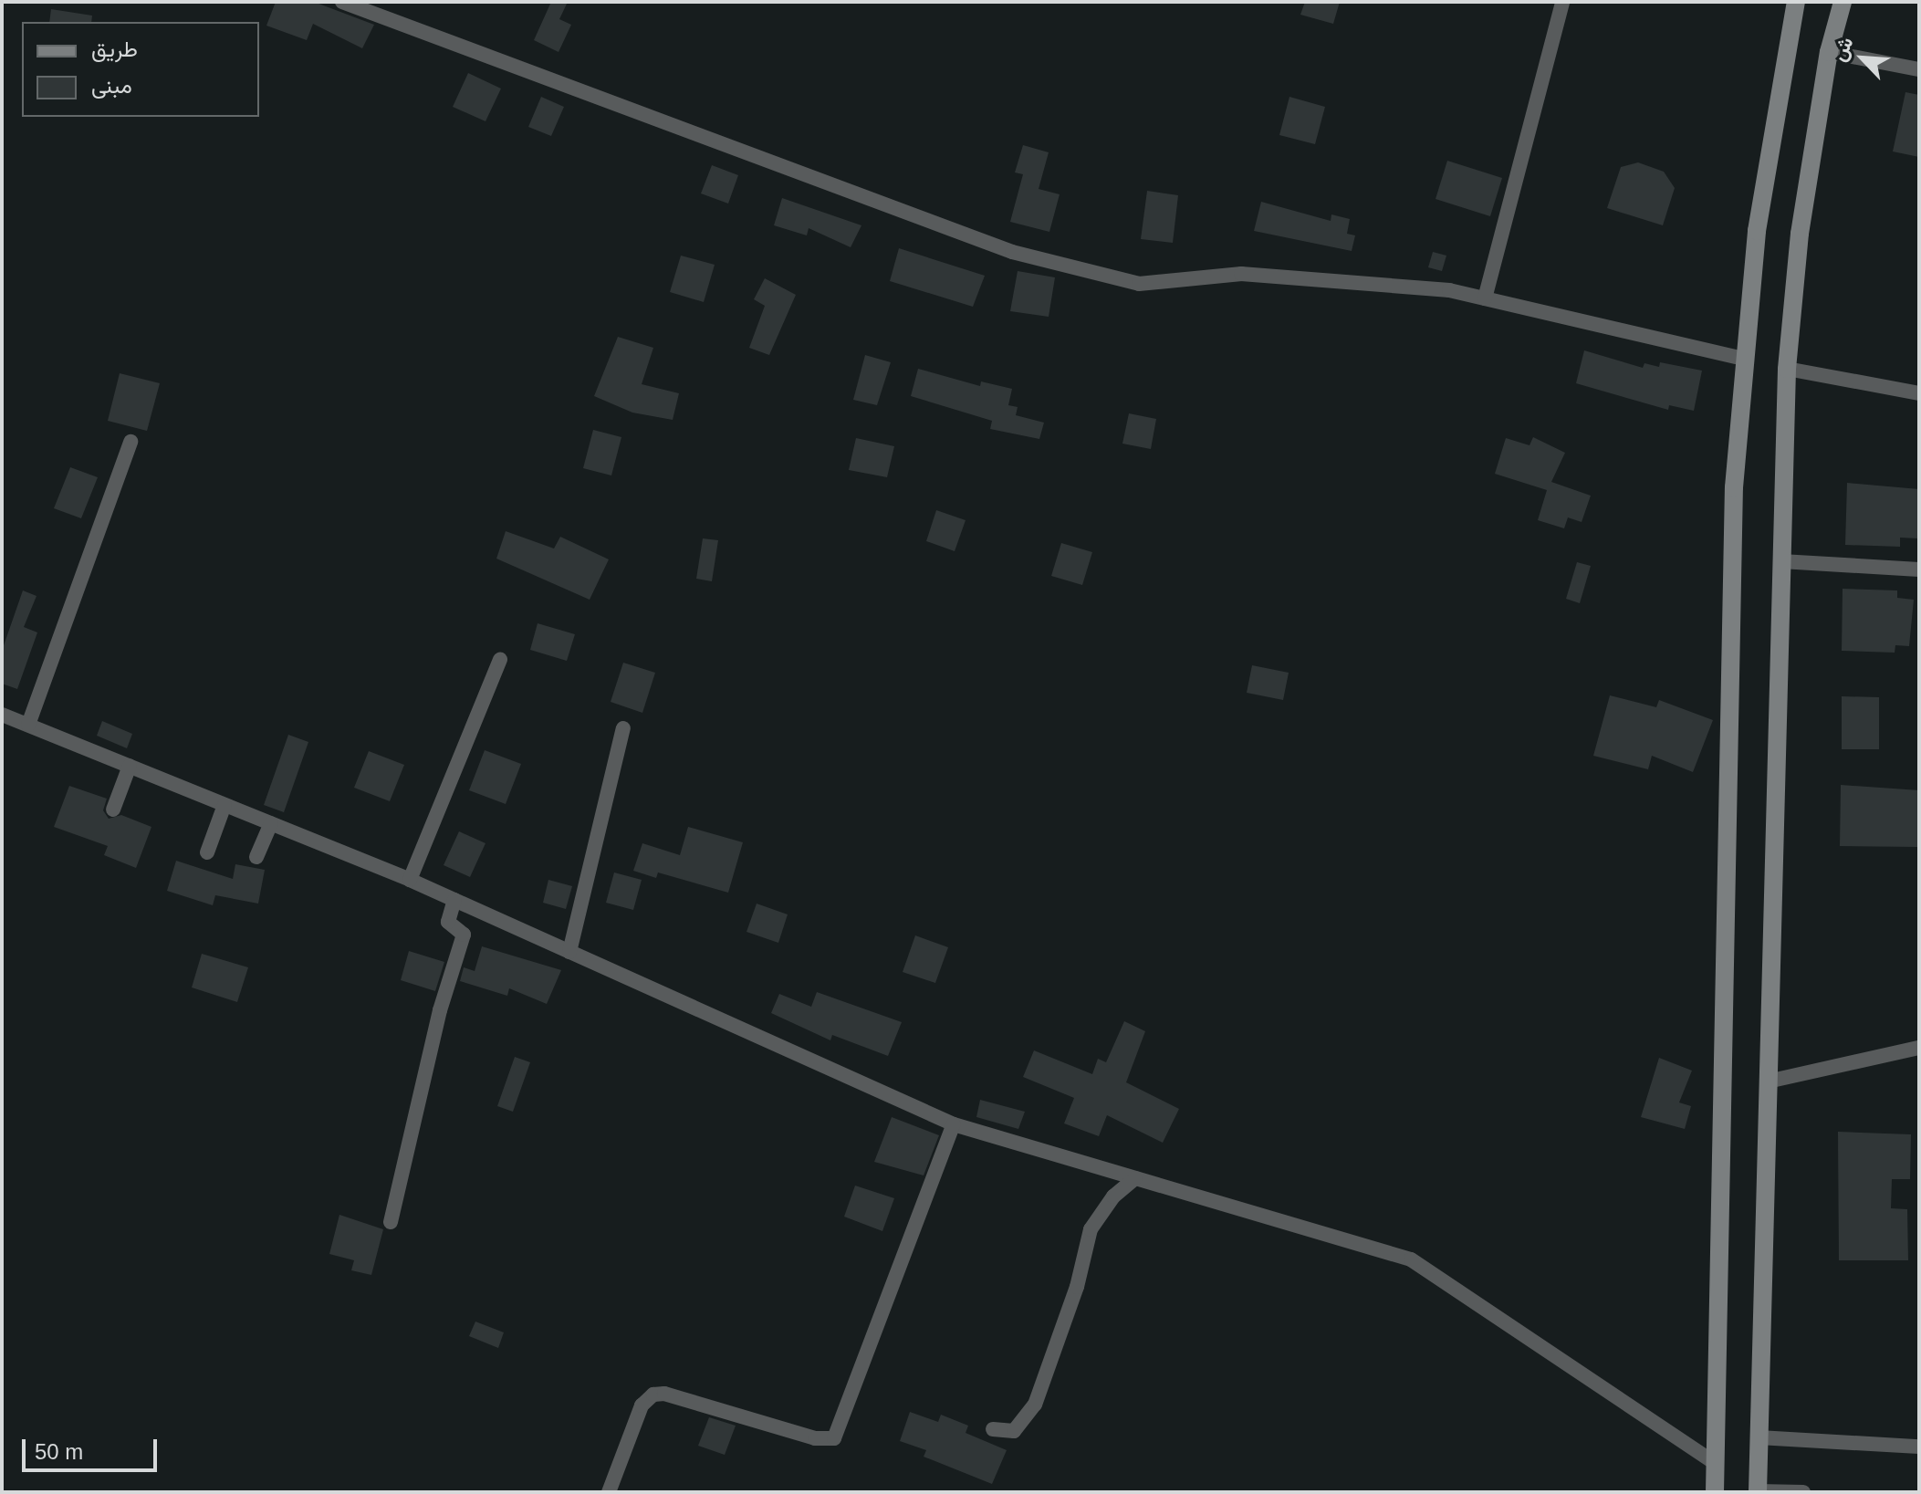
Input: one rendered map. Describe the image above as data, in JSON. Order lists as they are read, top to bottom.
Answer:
{
  "legend": ["طريق", "مبنى"],
  "scale_bar": "50 m",
  "north": "top left"
}
